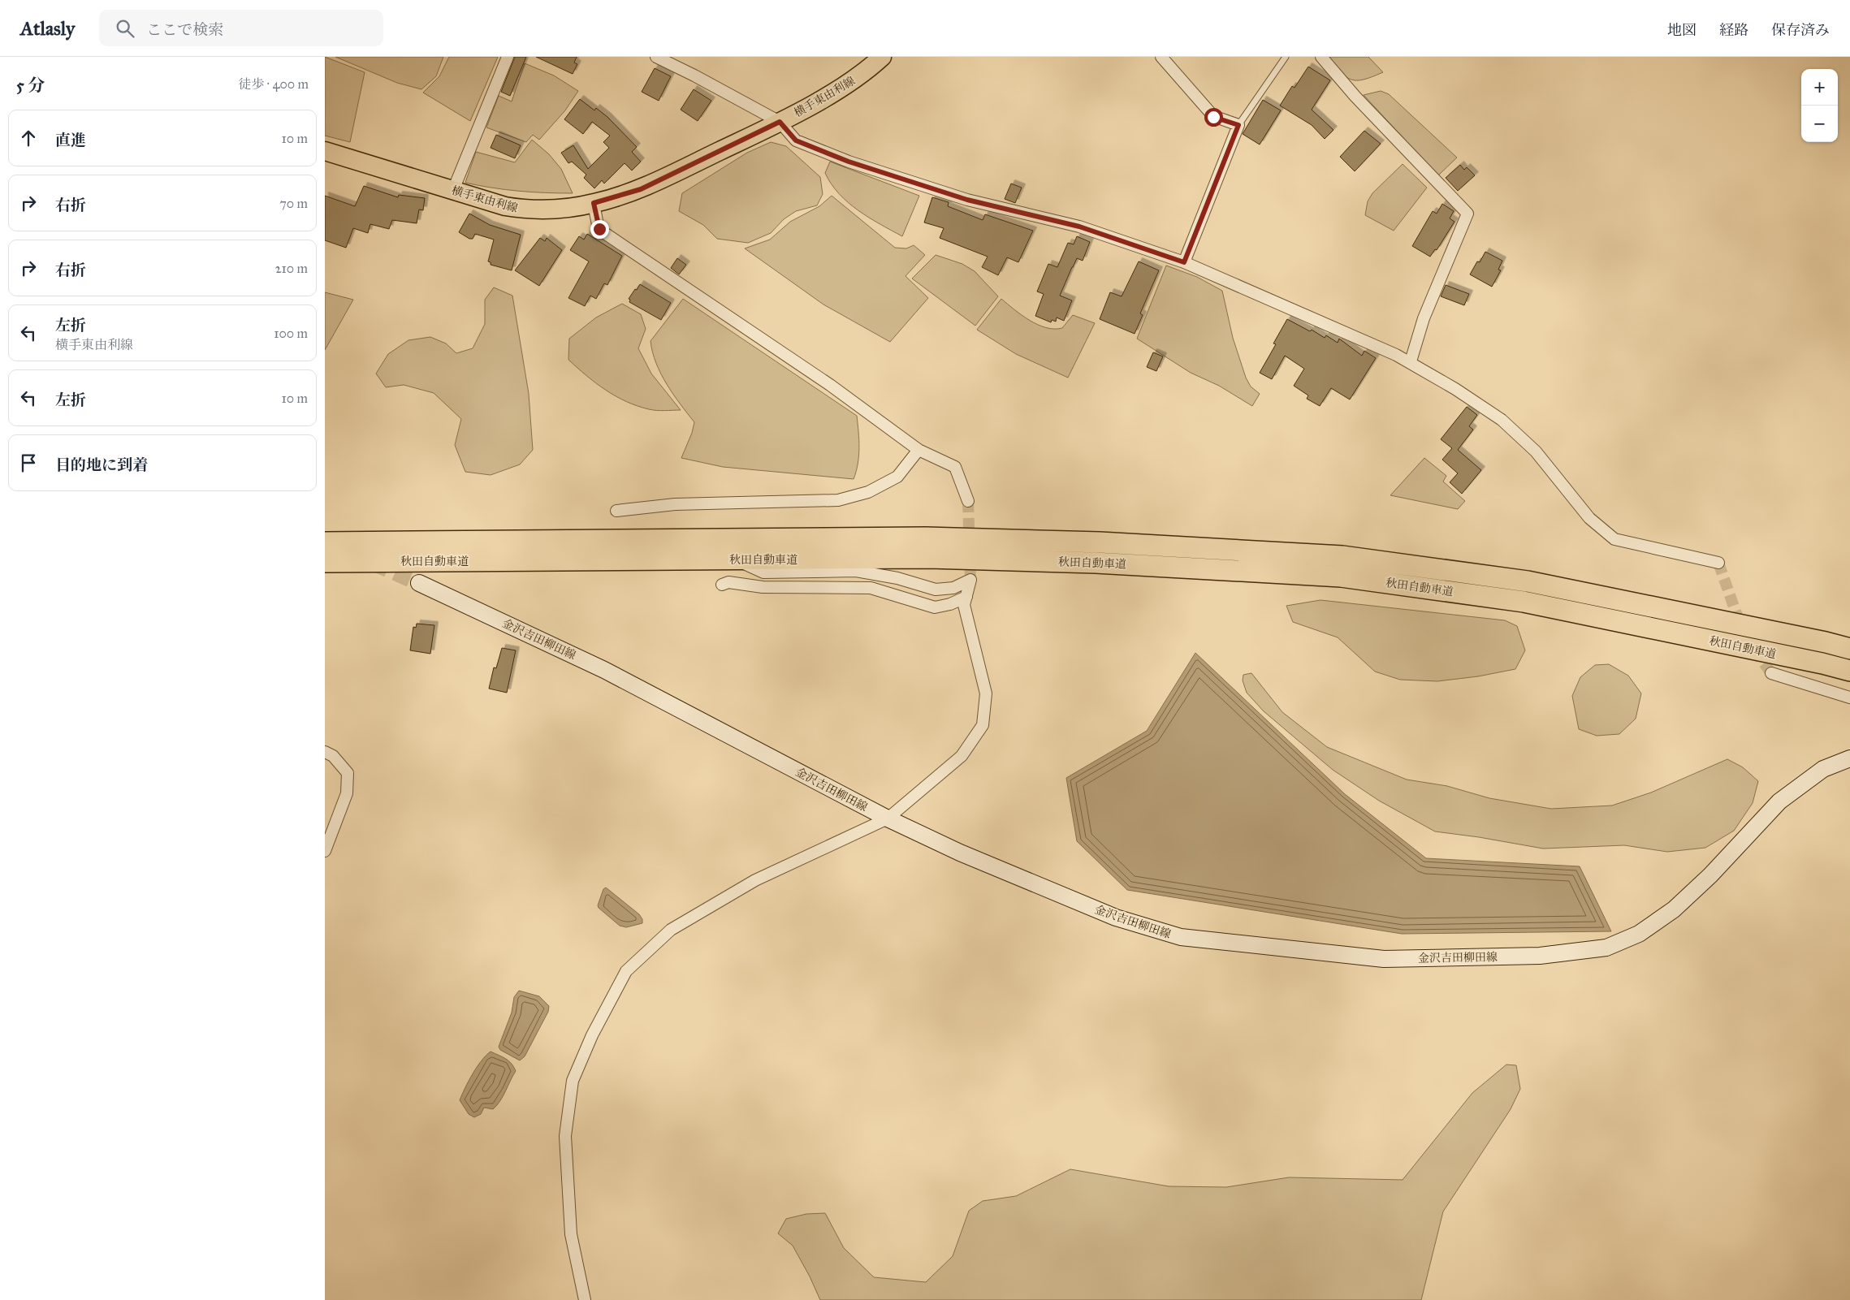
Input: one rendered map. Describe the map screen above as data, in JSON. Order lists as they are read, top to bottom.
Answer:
{
  "streets": {
    "highway": ["秋田自動車道"],
    "main road": ["横手東由利線", "金沢吉田柳田線"]
  },
  "page": {
    "header": "Atlasly",
    "search": "ここで検索",
    "nav": ["地図", "経路", "保存済み"],
    "heading": ["5 分", "徒歩 · 400 m"],
    "map_buttons": ["+", "−"],
    "list": [
      ["直進", "10 m"],
      ["右折", "70 m"],
      ["右折", "210 m"],
      ["左折", "横手東由利線", "100 m"],
      ["左折", "10 m"],
      "目的地に到着"
    ]
  }
}
